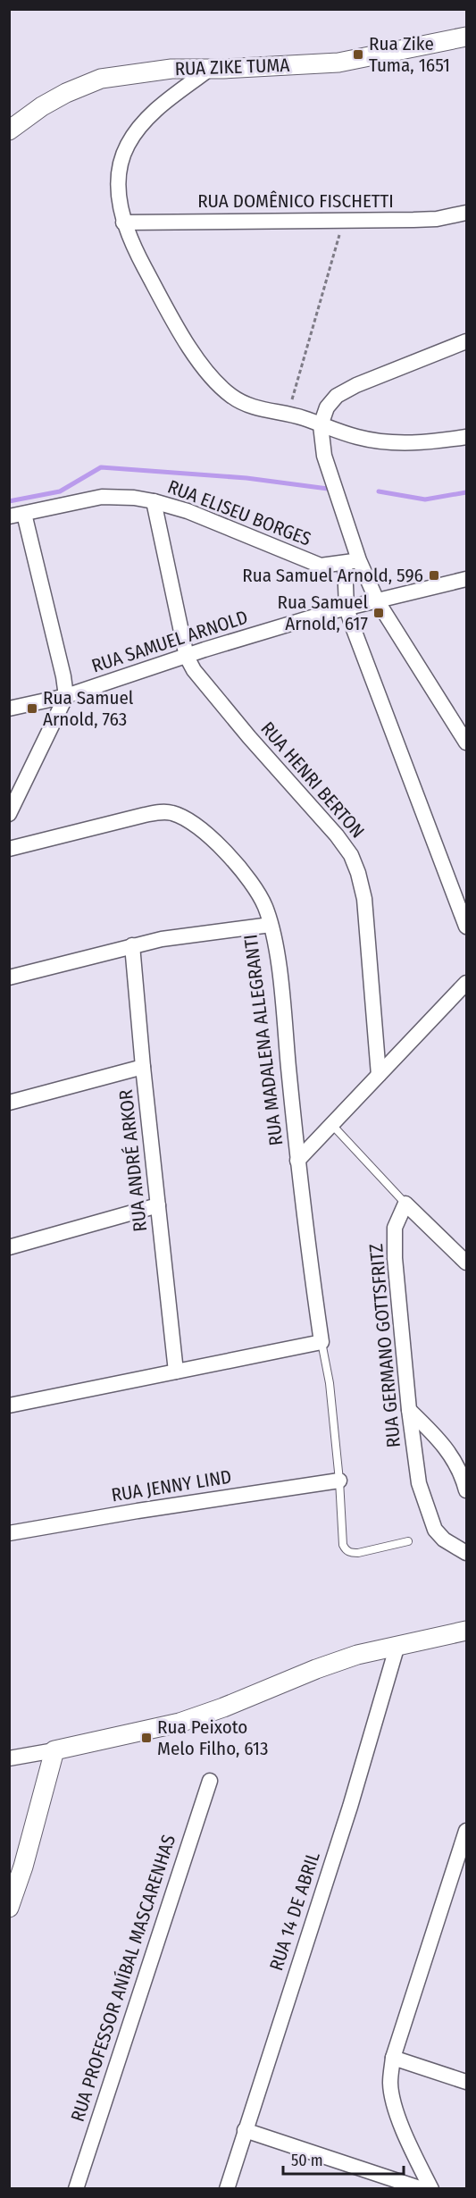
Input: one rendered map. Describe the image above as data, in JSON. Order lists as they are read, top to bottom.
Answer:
{
  "streets": {
    "street": [
      "RUA ZIKE TUMA",
      "RUA DOMÊNICO FISCHETTI",
      "RUA ELISEU BORGES",
      "RUA SAMUEL ARNOLD",
      "RUA HENRI BERTON",
      "RUA MADALENA ALLEGRANTI",
      "RUA ANDRÉ ARKOR",
      "RUA GERMANO GOTTSFRITZ",
      "RUA JENNY LIND",
      "RUA 14 DE ABRIL",
      "RUA PROFESSOR ANÍBAL MASCARENHAS"
    ]
  },
  "crossings": [
    ["RUA SAMUEL ARNOLD", "RUA HENRI BERTON"]
  ],
  "places": {
    "transit": [
      "Rua Zike Tuma, 1651",
      "Rua Samuel Arnold, 596",
      "Rua Samuel Arnold, 617",
      "Rua Samuel Arnold, 763",
      "Rua Peixoto Melo Filho, 613"
    ]
  },
  "scale_bar": "50 m"
}
